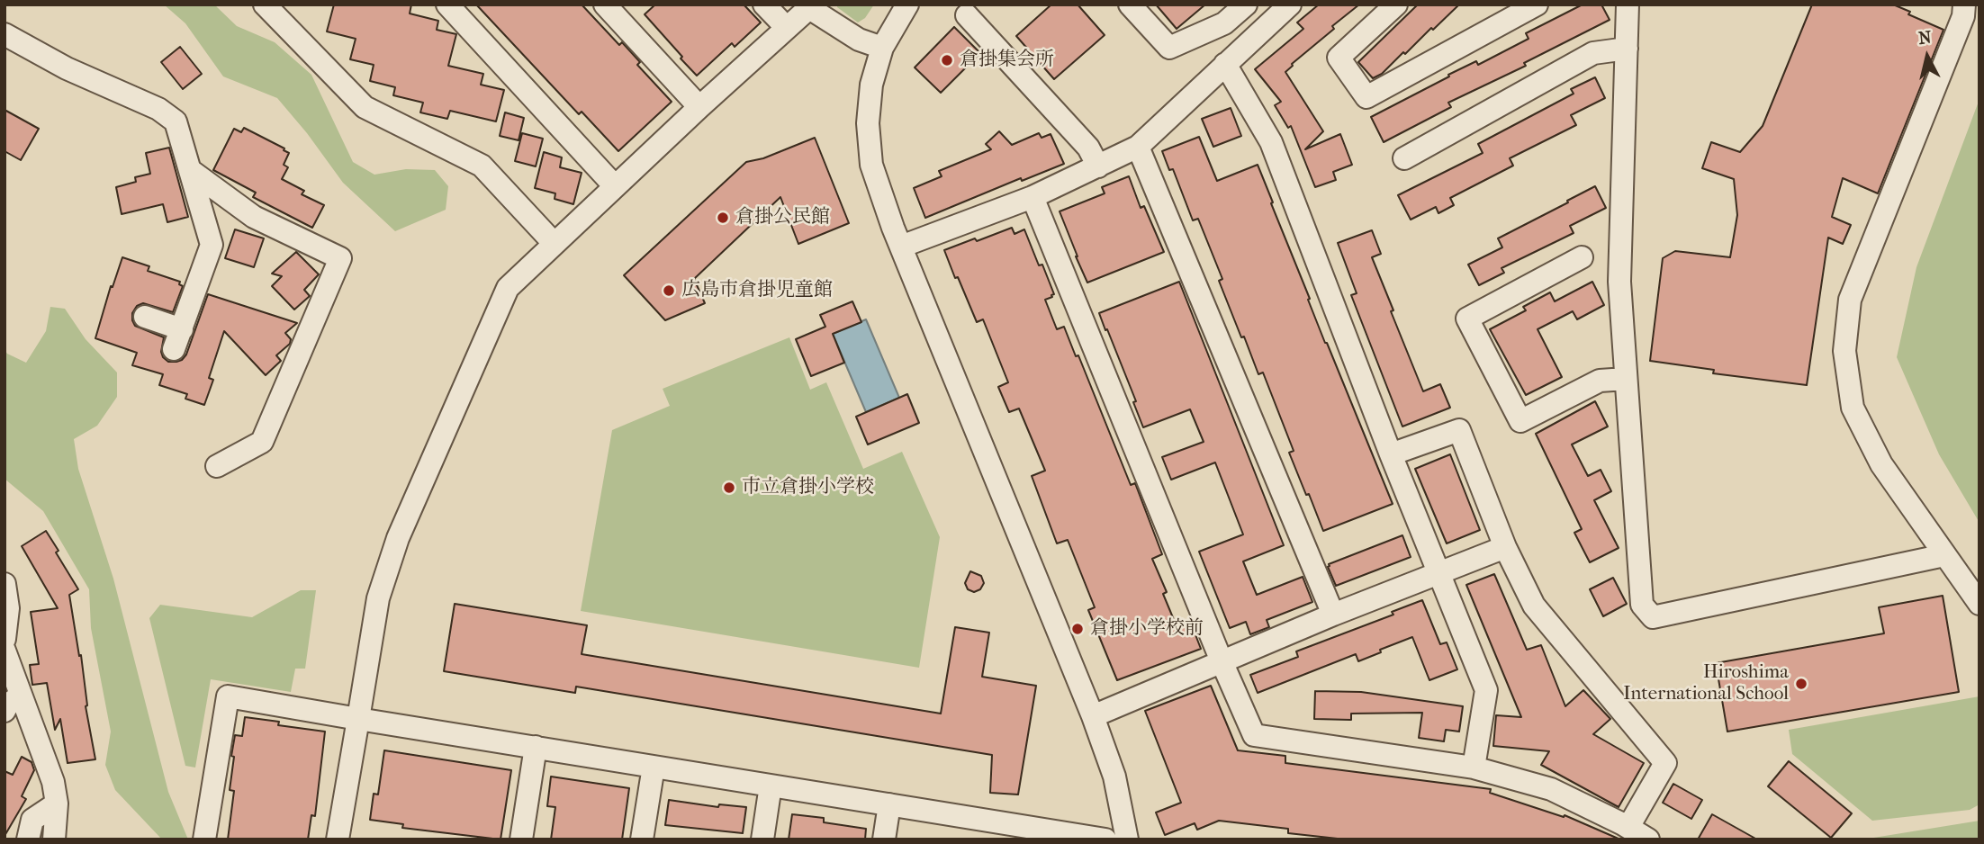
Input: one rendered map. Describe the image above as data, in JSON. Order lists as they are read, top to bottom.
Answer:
{
  "places": [
    "倉掛集会所",
    "倉掛公民館",
    "広島市倉掛児童館",
    "市立倉掛小学校",
    "倉掛小学校前",
    "Hiroshima International School"
  ],
  "north": "top"
}
